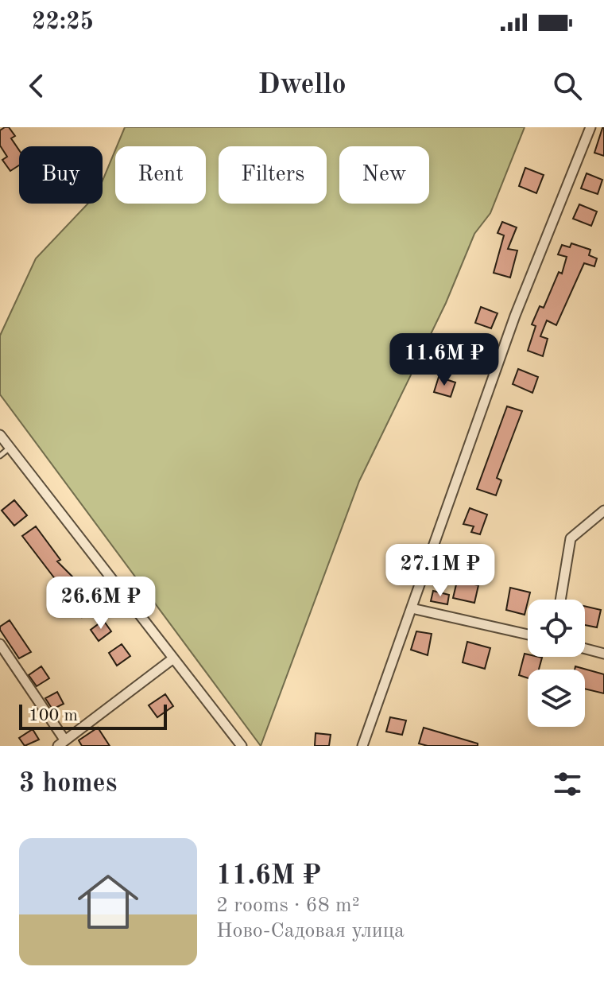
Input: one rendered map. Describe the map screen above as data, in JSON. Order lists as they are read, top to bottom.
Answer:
{
  "scale_bar": "100 m",
  "page": {
    "status": "22:25",
    "header": "Dwello",
    "chip": [
      "Buy",
      "Rent",
      "Filters",
      "New"
    ],
    "price": ["11.6M ₽", "27.1M ₽", "26.6M ₽"],
    "scale": "100 m",
    "heading": "3 homes",
    "list": [
      {
        "name": "11.6M ₽",
        "note": "2 rooms · 68 m² · Ново-Садовая улица"
      }
    ]
  }
}
